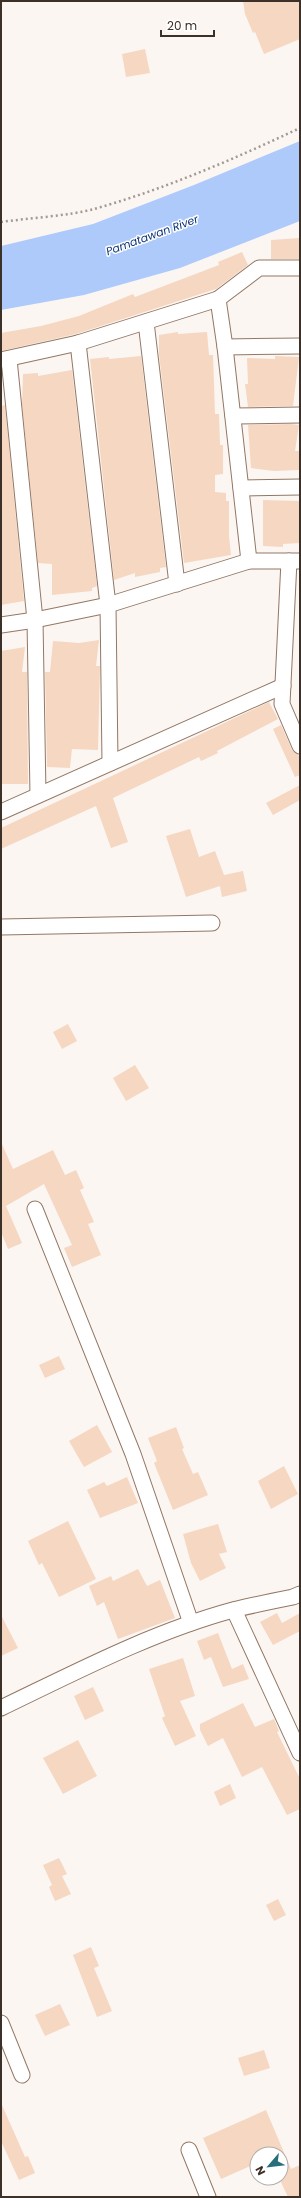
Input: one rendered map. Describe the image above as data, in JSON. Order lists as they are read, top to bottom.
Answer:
{
  "water": ["Pamatawan River"],
  "scale_bar": "20 m",
  "north": "bottom left"
}
